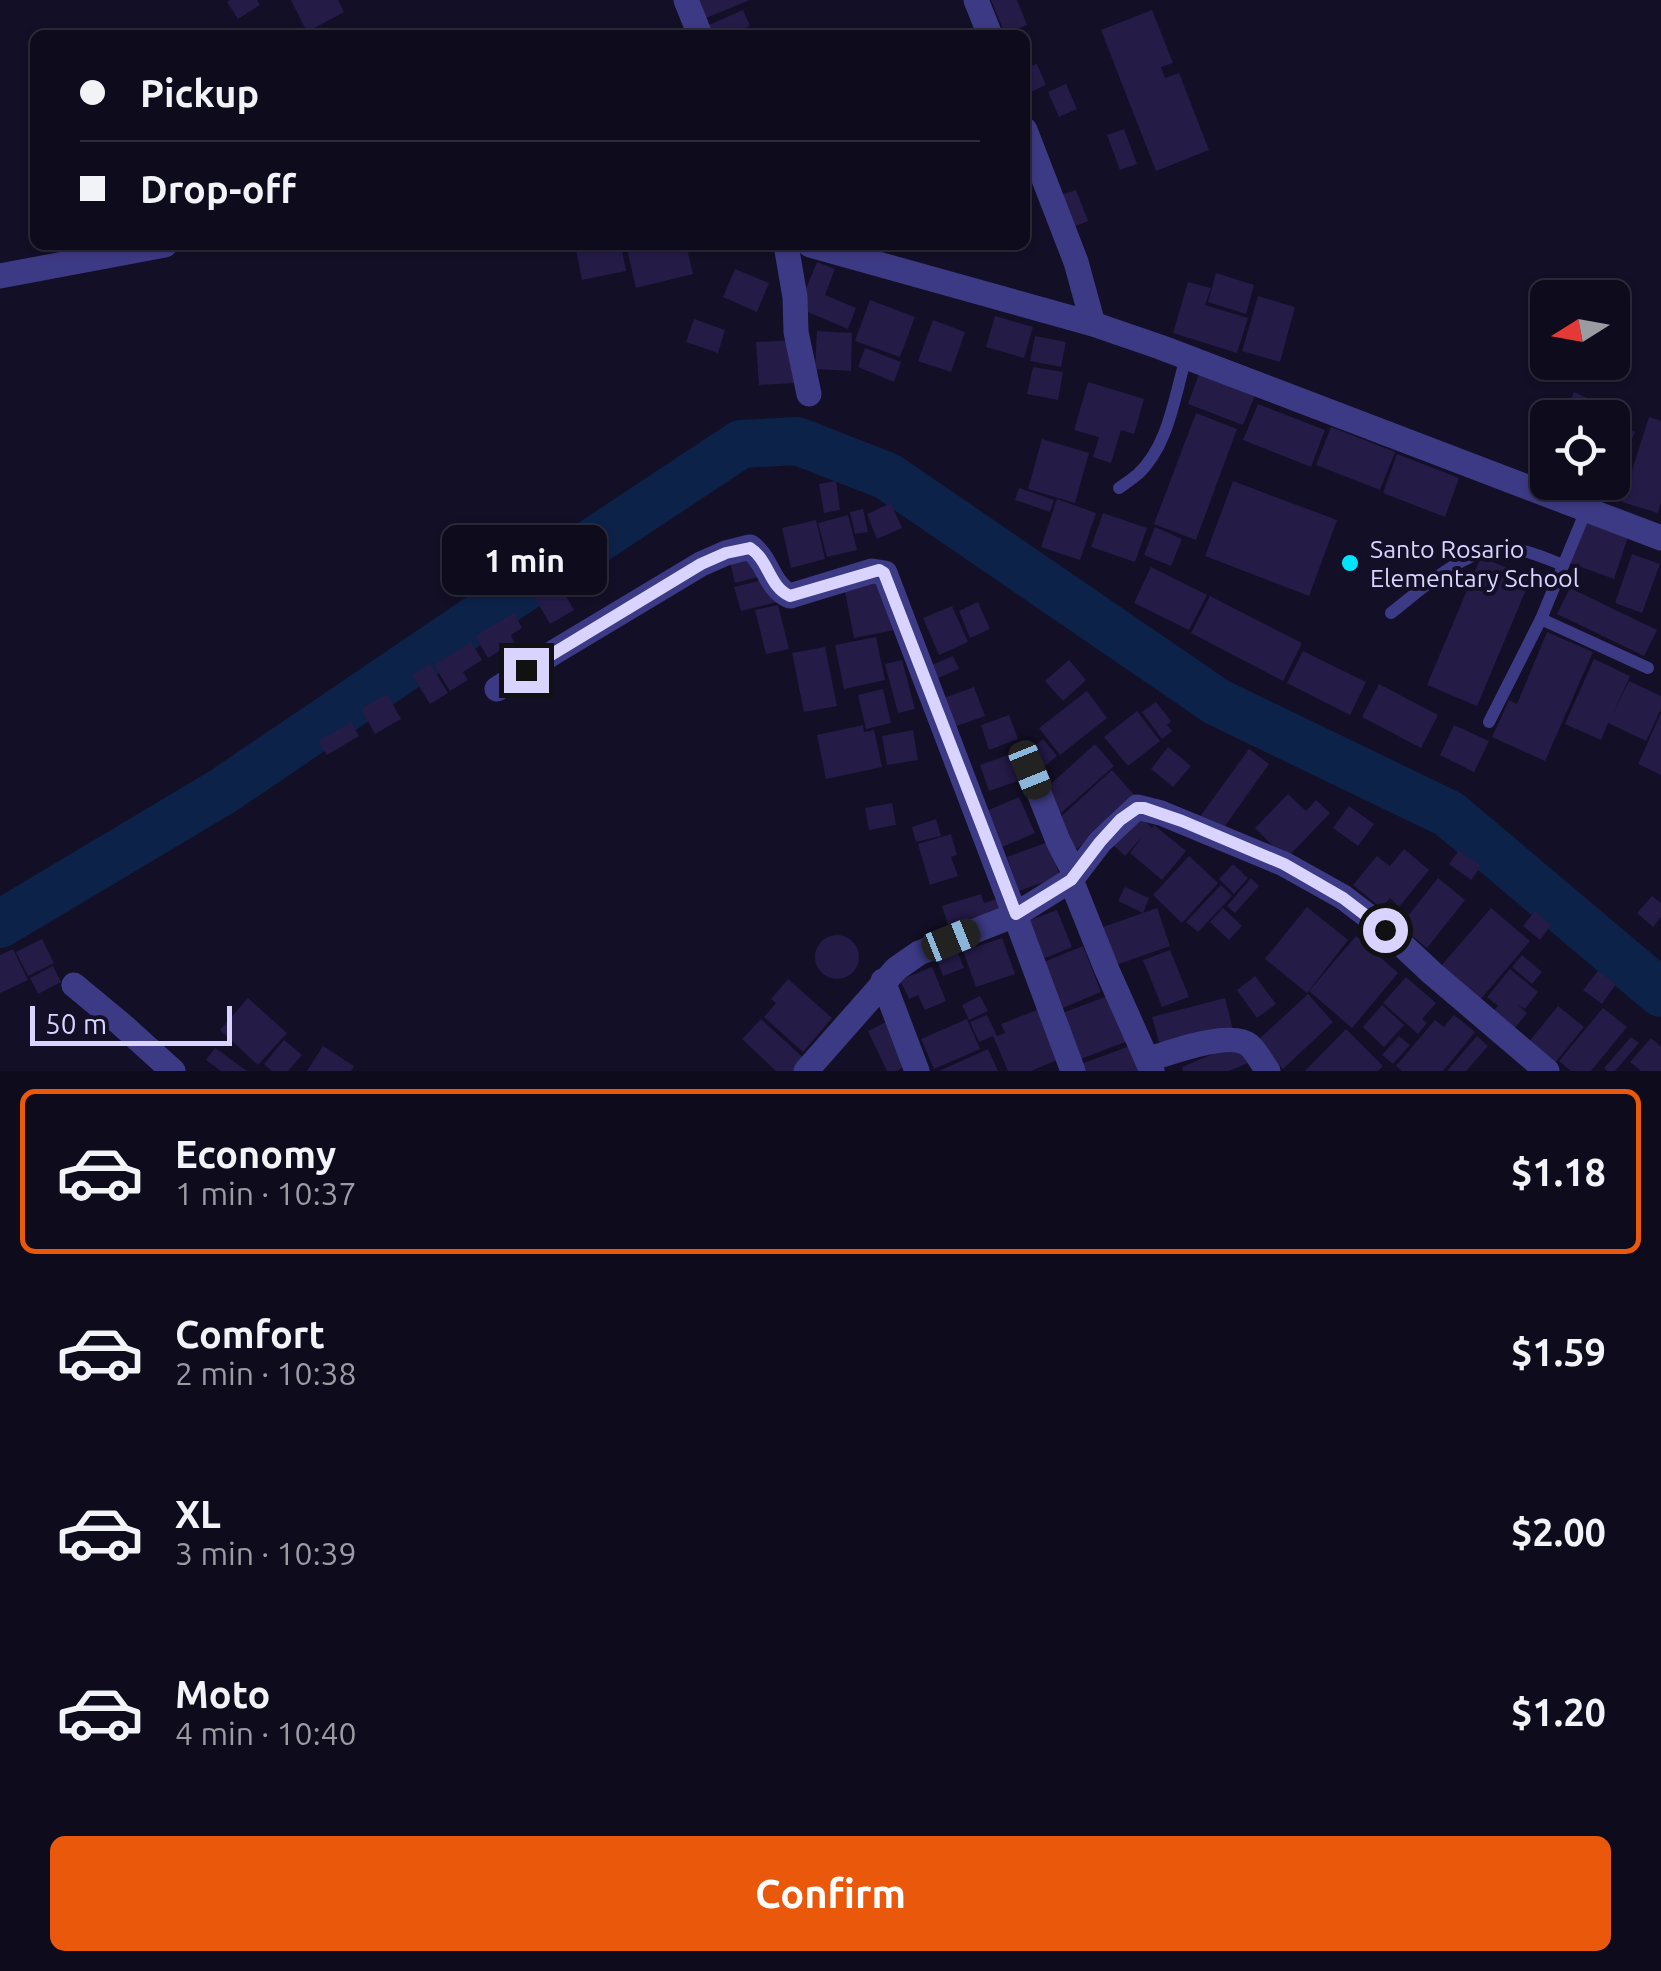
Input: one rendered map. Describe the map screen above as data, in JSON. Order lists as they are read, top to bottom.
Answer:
{
  "places": ["Santo Rosario Elementary School"],
  "scale_bar": "50 m",
  "north": "left",
  "page": {
    "banner": ["Pickup", "Drop-off"],
    "bubble": "1 min",
    "scale": "50 m",
    "list": [
      {
        "name": "Economy",
        "note": "1 min · 10:37",
        "value": "$1.18"
      },
      {
        "name": "Comfort",
        "note": "2 min · 10:38",
        "value": "$1.59"
      },
      {
        "name": "XL",
        "note": "3 min · 10:39",
        "value": "$2.00"
      },
      {
        "name": "Moto",
        "note": "4 min · 10:40",
        "value": "$1.20"
      }
    ],
    "buttons": "Confirm"
  }
}
